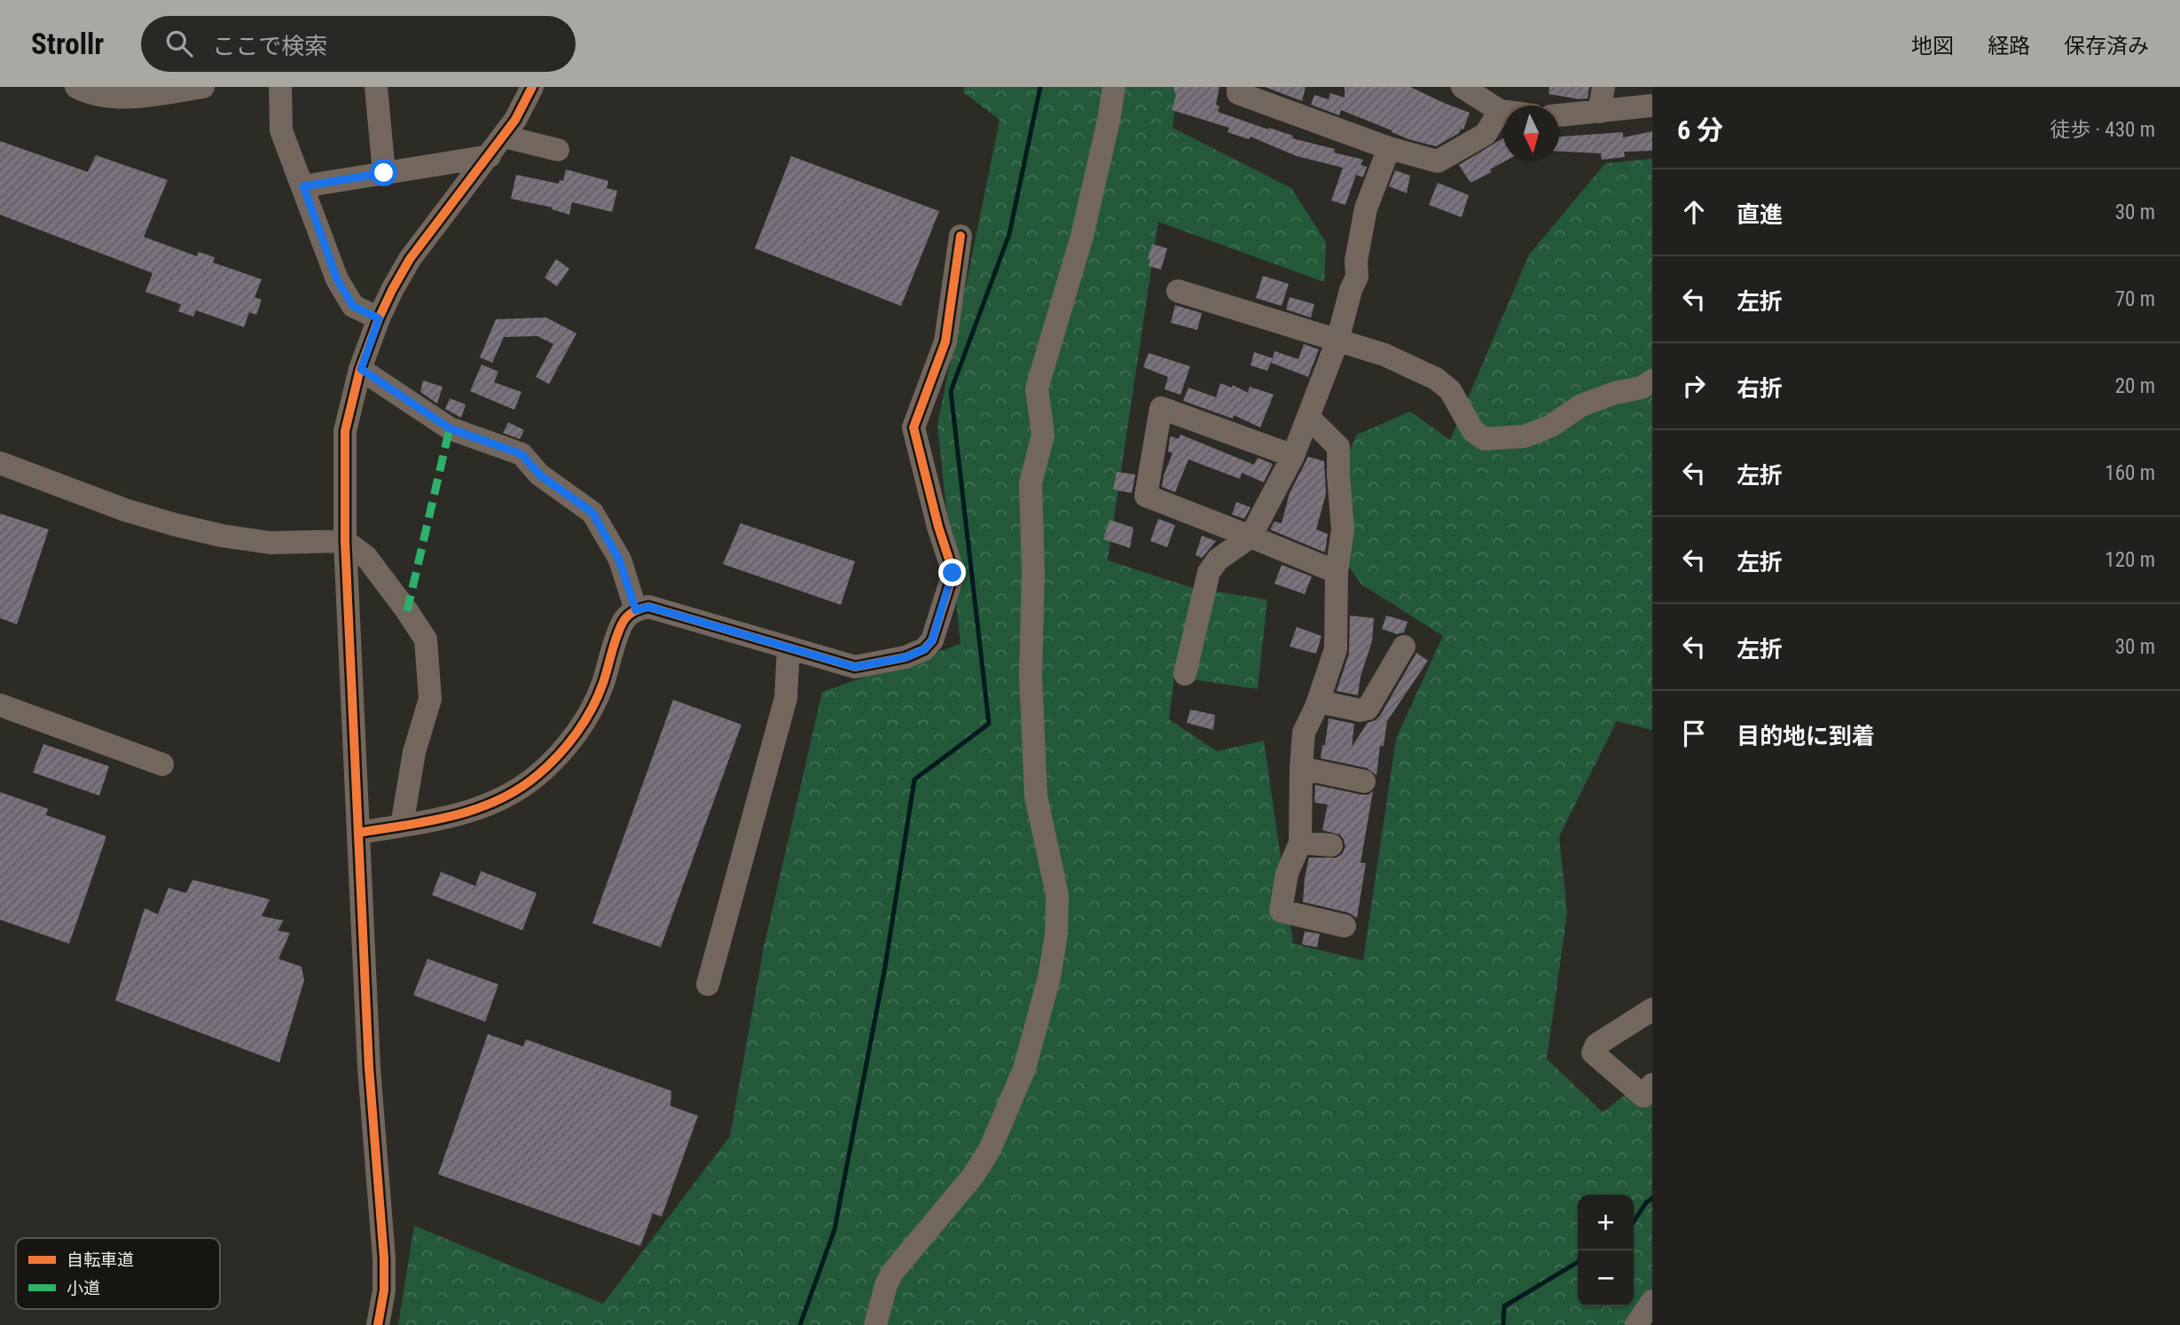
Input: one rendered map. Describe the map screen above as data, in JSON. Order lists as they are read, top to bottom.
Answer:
{
  "legend": ["自転車道", "小道"],
  "north": "bottom",
  "page": {
    "header": "Strollr",
    "search": "ここで検索",
    "nav": ["地図", "経路", "保存済み"],
    "heading": ["6 分", "徒歩 · 430 m"],
    "list": [
      ["直進", "30 m"],
      ["左折", "70 m"],
      ["右折", "20 m"],
      ["左折", "160 m"],
      ["左折", "120 m"],
      ["左折", "30 m"],
      "目的地に到着"
    ],
    "map_buttons": ["+", "−"]
  }
}
